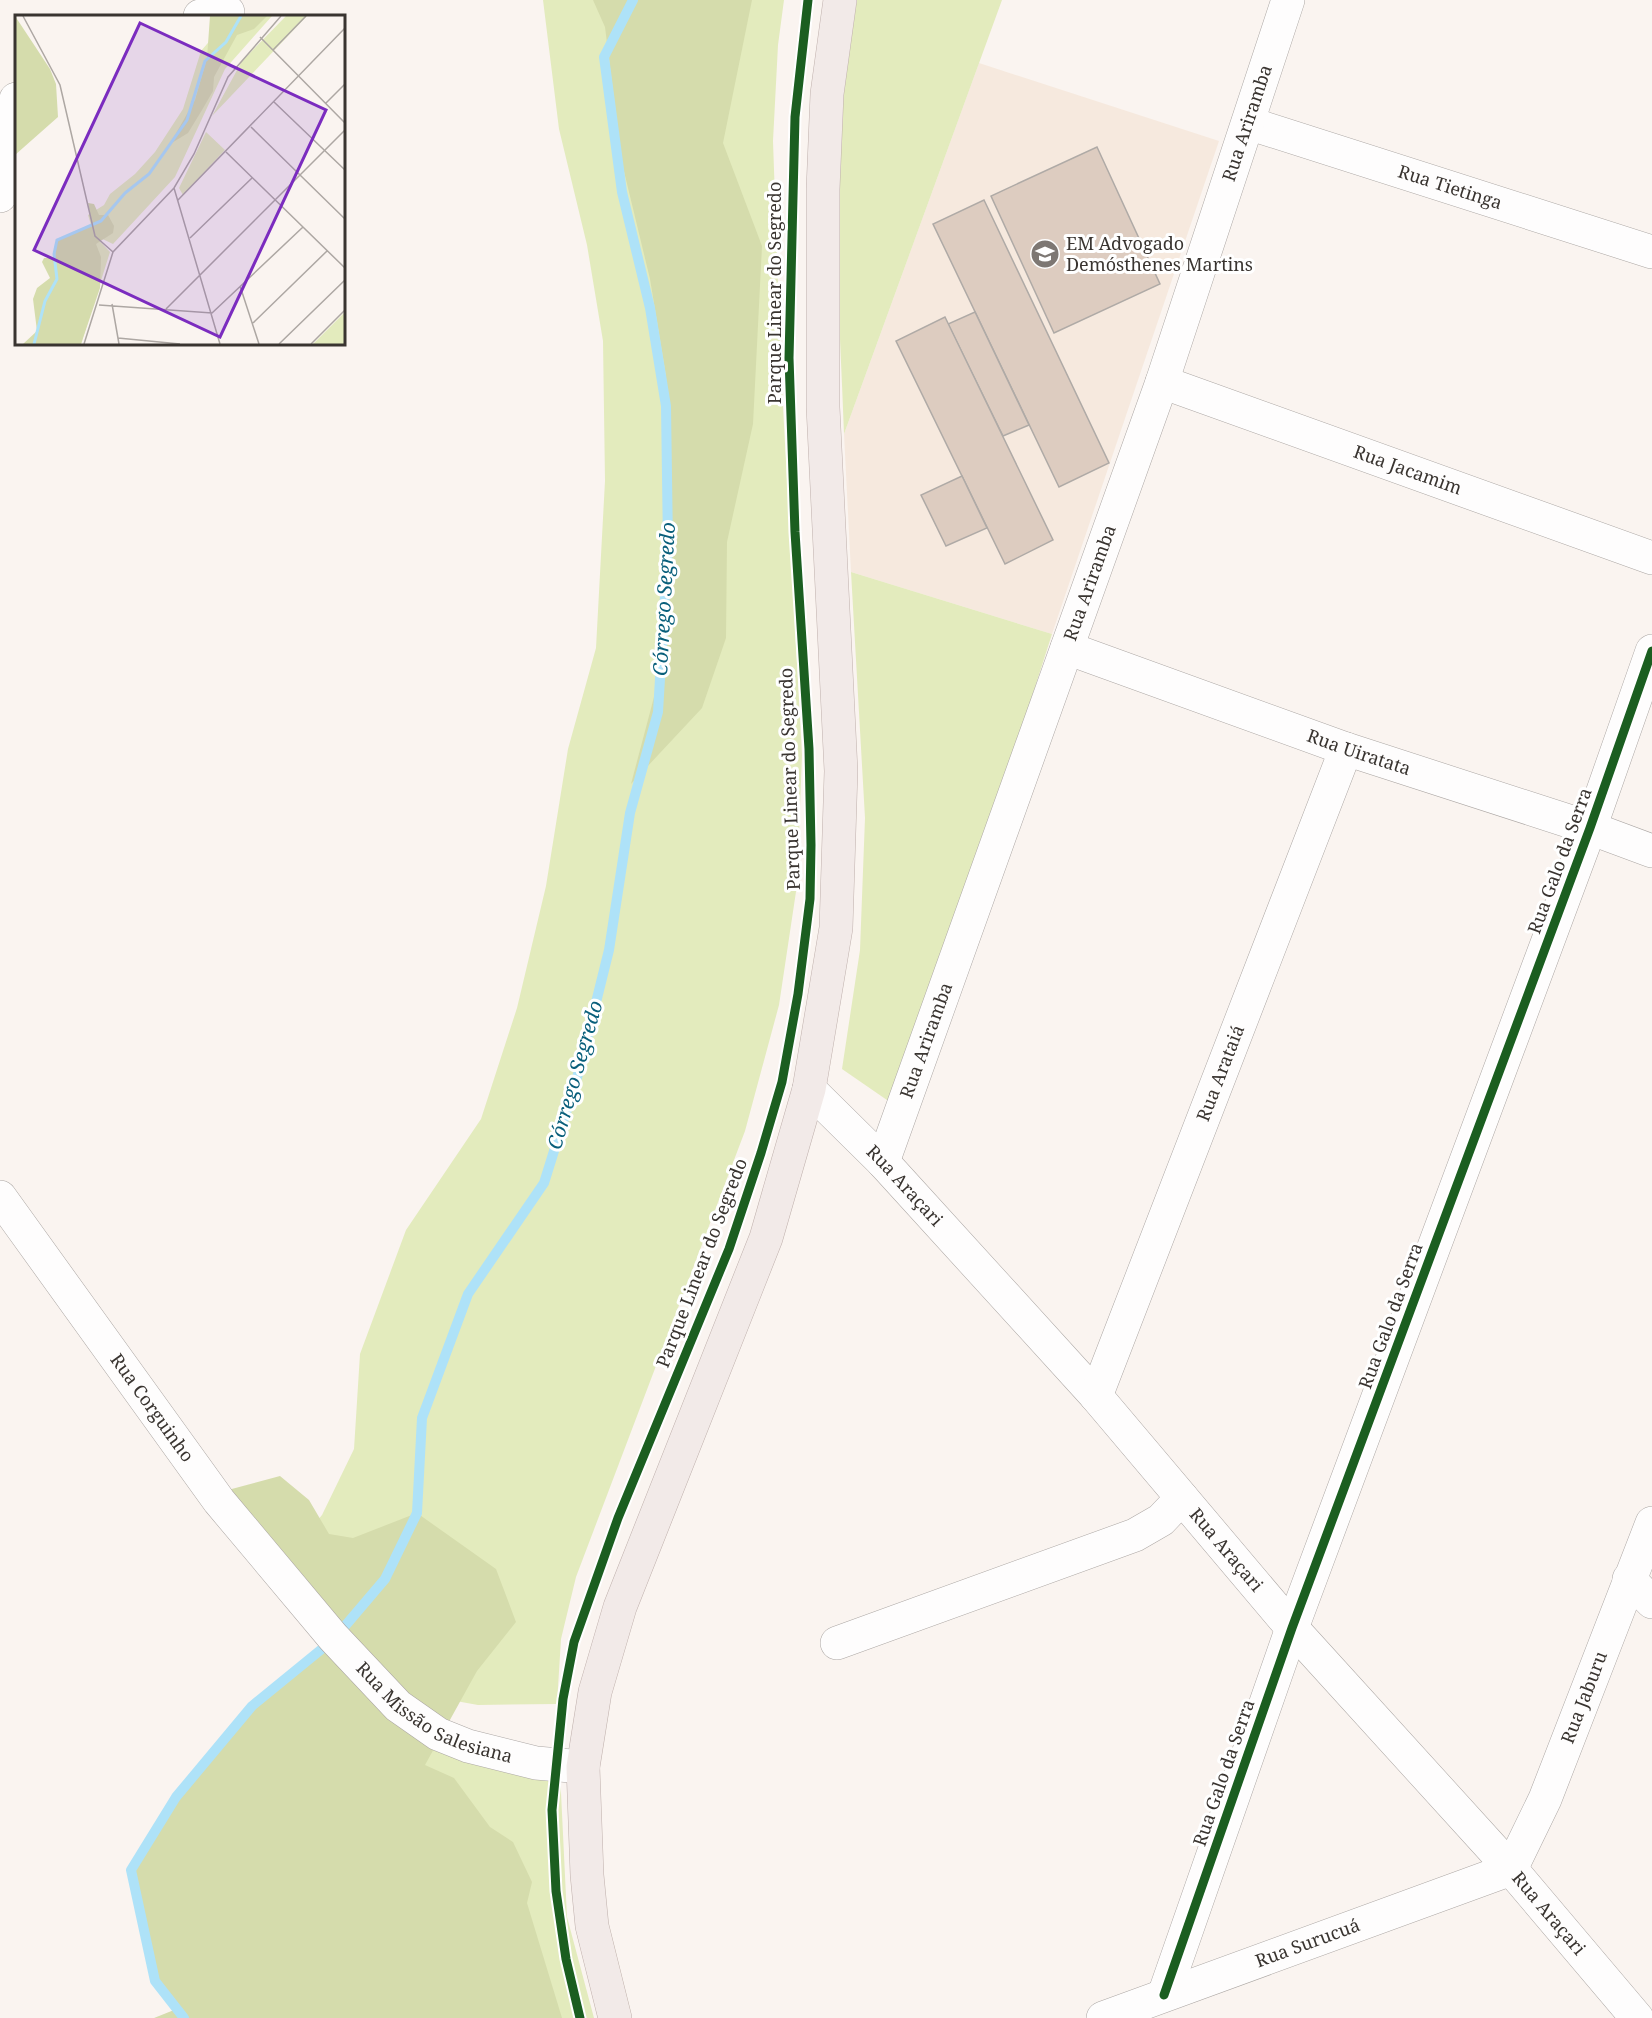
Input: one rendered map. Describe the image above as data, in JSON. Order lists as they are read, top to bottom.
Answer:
{
  "streets": {
    "street": [
      "Rua Ariramba",
      "Rua Tietinga",
      "Rua Jacamim",
      "Rua Uiratata",
      "Rua Galo da Serra",
      "Rua Arataiá",
      "Rua Araçari",
      "Rua Corguinho",
      "Rua Jaburu",
      "Rua Missão Salesiana",
      "Rua Surucuá"
    ],
    "cycle path": ["Parque Linear do Segredo"]
  },
  "crossings": [
    ["Rua Ariramba", "Rua Tietinga"],
    ["Rua Ariramba", "Rua Jacamim"],
    ["Rua Ariramba", "Rua Uiratata"],
    ["Rua Ariramba", "Rua Araçari"],
    ["Rua Uiratata", "Rua Galo da Serra"],
    ["Rua Uiratata", "Rua Arataiá"],
    ["Rua Galo da Serra", "Rua Araçari"],
    ["Rua Galo da Serra", "Rua Surucuá"],
    ["Rua Arataiá", "Rua Araçari"],
    ["Rua Araçari", "Rua Jaburu"],
    ["Rua Araçari", "Rua Surucuá"],
    ["Rua Corguinho", "Rua Missão Salesiana"],
    ["Rua Jaburu", "Rua Surucuá"]
  ],
  "water": ["Córrego Segredo"],
  "places": {
    "school or university": ["EM Advogado Demósthenes Martins"]
  }
}
